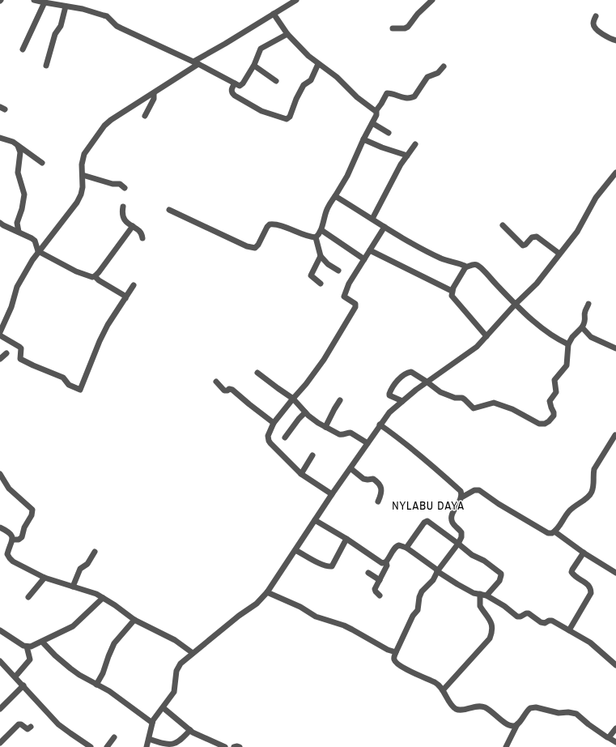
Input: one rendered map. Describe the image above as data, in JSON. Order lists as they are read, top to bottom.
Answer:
{
  "districts": ["NYLABU DAYA"]
}
